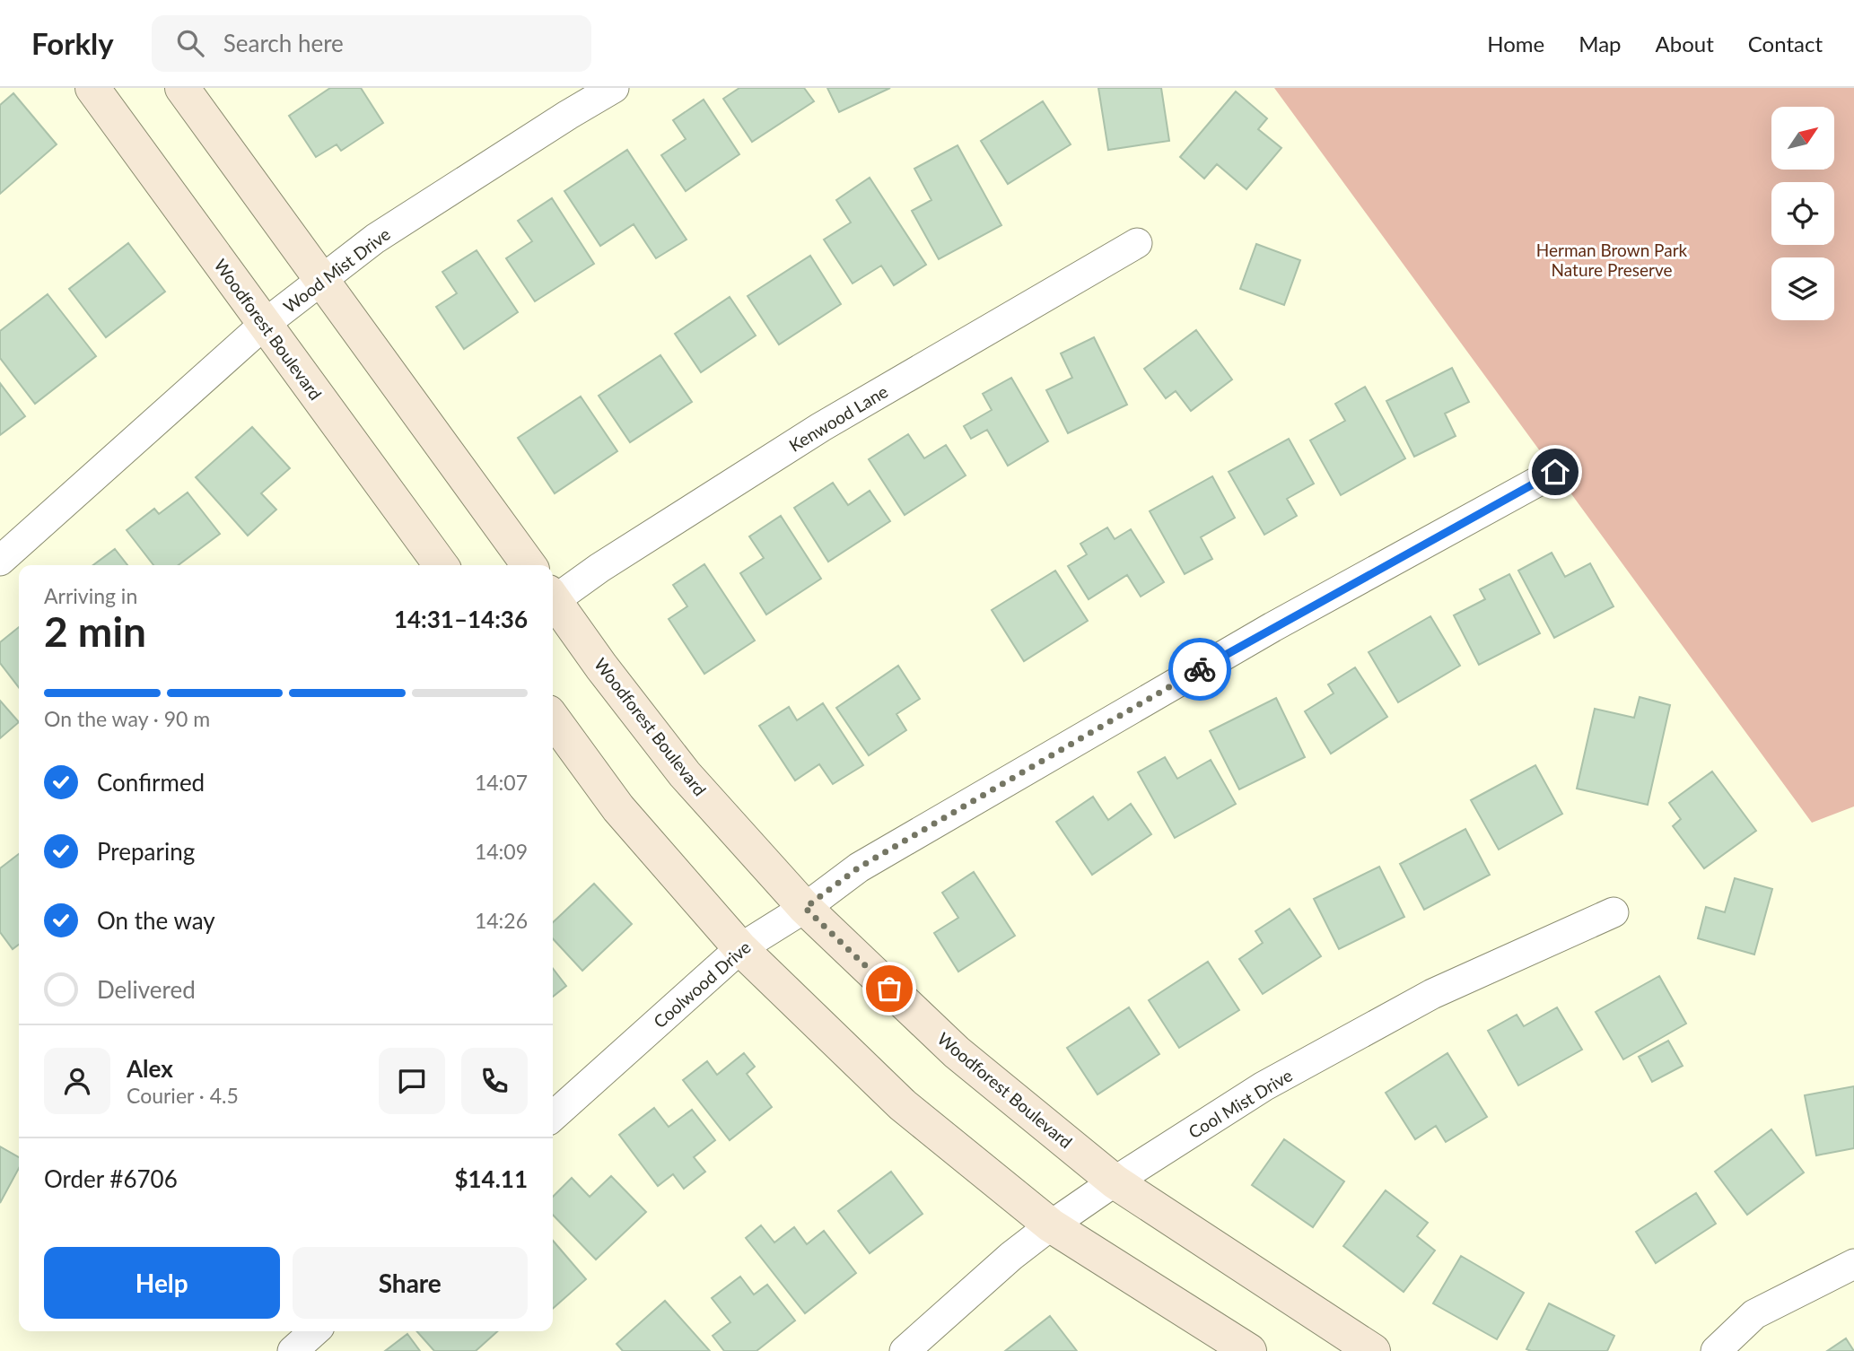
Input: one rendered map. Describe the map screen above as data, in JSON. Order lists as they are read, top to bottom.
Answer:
{
  "streets": {
    "street": [
      "Wood Mist Drive",
      "Woodforest Boulevard",
      "Kenwood Lane",
      "Coolwood Drive",
      "Cool Mist Drive"
    ]
  },
  "crossings": [
    ["Wood Mist Drive", "Woodforest Boulevard"],
    ["Woodforest Boulevard", "Coolwood Drive"],
    ["Woodforest Boulevard", "Cool Mist Drive"]
  ],
  "parks": ["Herman Brown Park Nature Preserve"],
  "north": "top right",
  "page": {
    "header": "Forkly",
    "search": "Search here",
    "nav": [
      "Home",
      "Map",
      "About",
      "Contact"
    ],
    "heading": ["2 min", "Arriving in", "14:31–14:36"],
    "panel": [
      "Alex",
      "Courier · 4.5",
      "Order #6706",
      "$14.11"
    ],
    "bar": "On the way · 90 m",
    "list": [
      ["Confirmed", "14:07"],
      ["Preparing", "14:09"],
      ["On the way", "14:26"],
      "Delivered"
    ],
    "buttons": ["Help", "Share"]
  }
}
